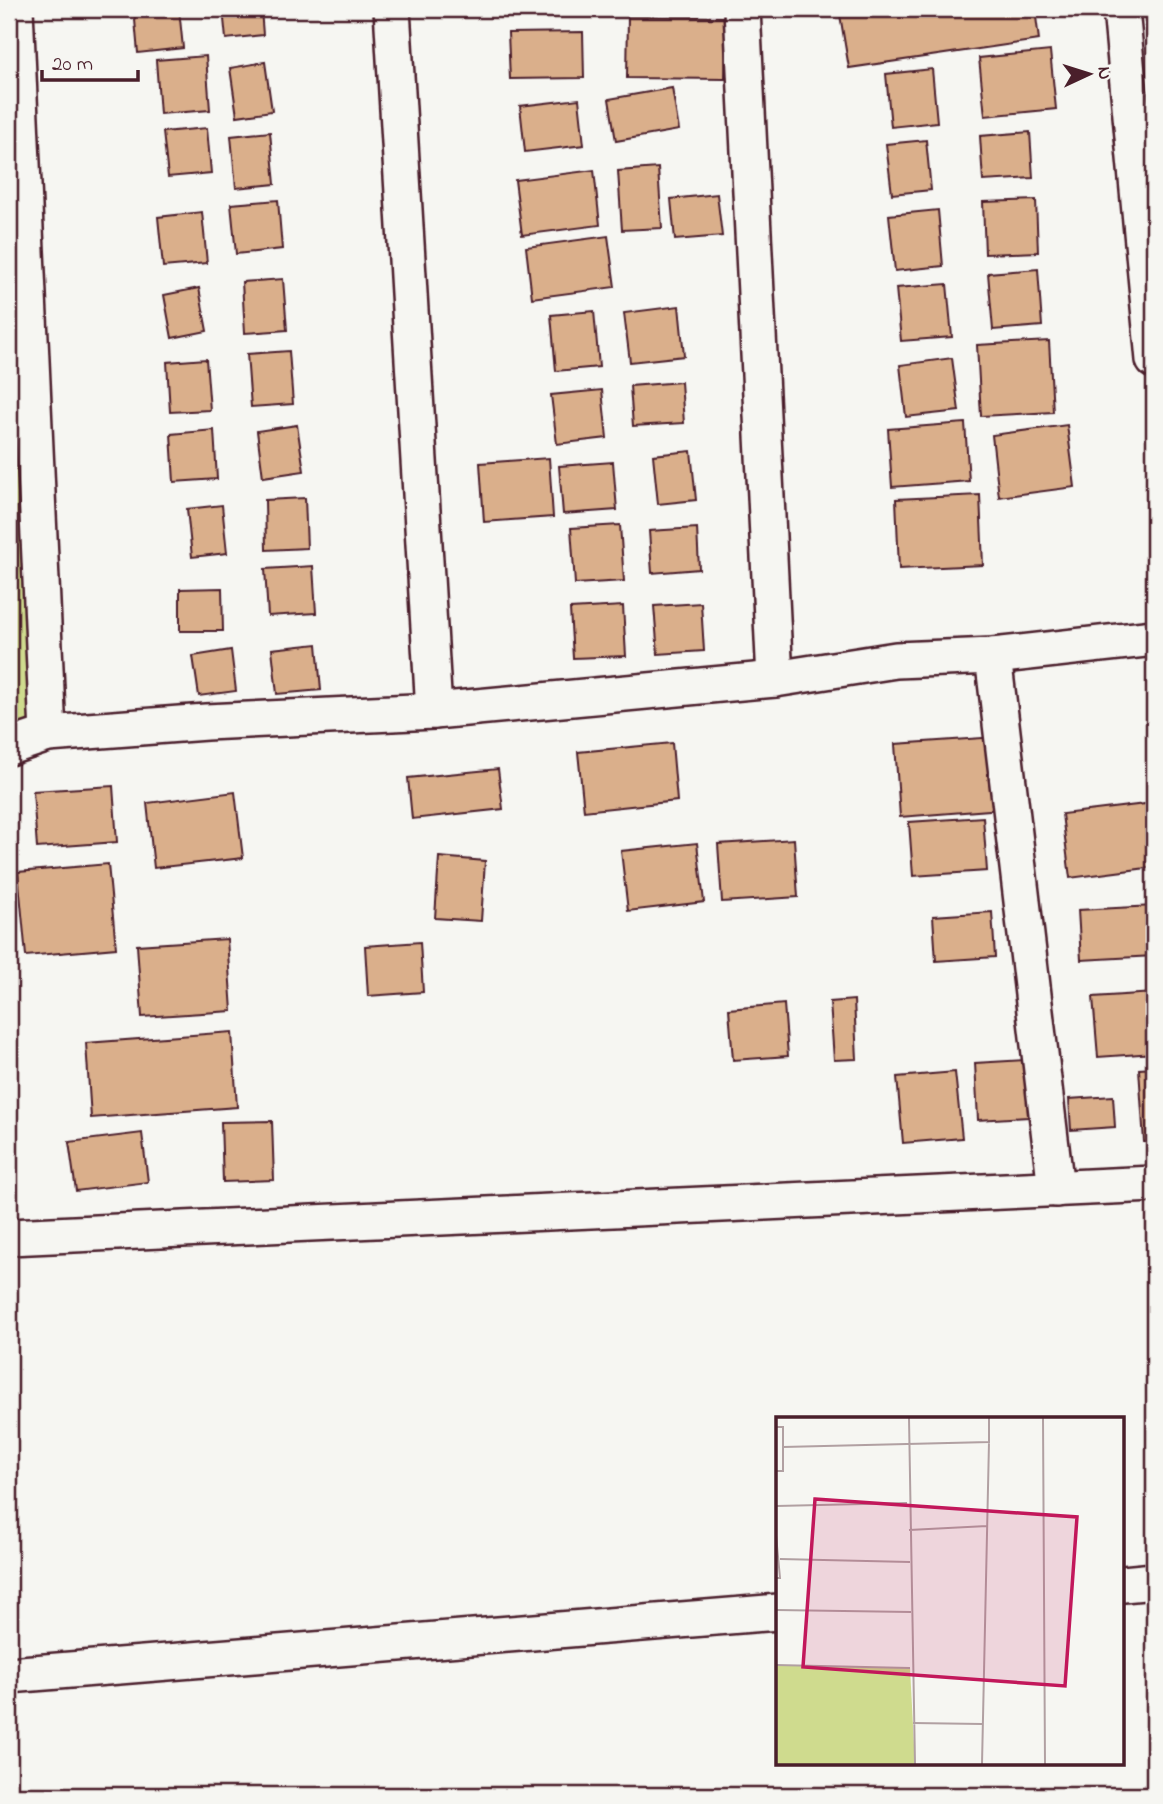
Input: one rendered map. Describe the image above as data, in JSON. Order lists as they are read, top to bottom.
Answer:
{
  "scale_bar": "20 m",
  "north": "right"
}
